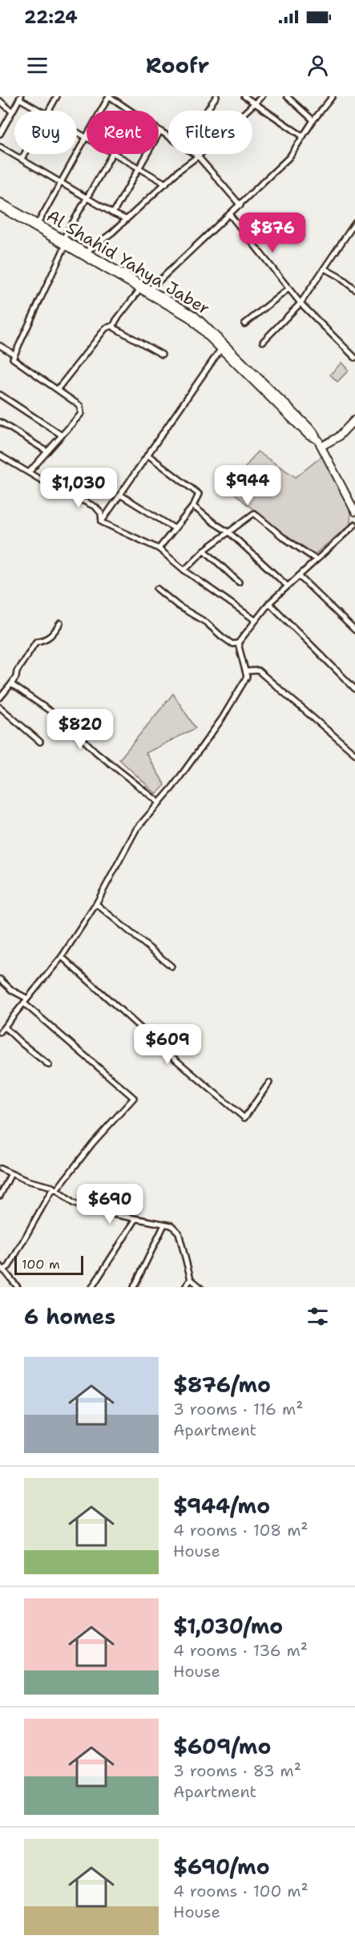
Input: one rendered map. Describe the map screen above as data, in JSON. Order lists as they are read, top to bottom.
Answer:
{
  "streets": {
    "street": ["Al Shahid Yahya Jaber"]
  },
  "scale_bar": "100 m",
  "page": {
    "status": "22:24",
    "header": "Roofr",
    "chip": ["Buy", "Rent", "Filters"],
    "price": [
      "$876",
      "$944",
      "$1,030",
      "$820",
      "$609",
      "$690"
    ],
    "scale": "100 m",
    "heading": "6 homes",
    "list": [
      {
        "name": "$876/mo",
        "note": "3 rooms · 116 m² · Apartment"
      },
      {
        "name": "$944/mo",
        "note": "4 rooms · 108 m² · House"
      },
      {
        "name": "$1,030/mo",
        "note": "4 rooms · 136 m² · House"
      },
      {
        "name": "$609/mo",
        "note": "3 rooms · 83 m² · Apartment"
      },
      {
        "name": "$690/mo",
        "note": "4 rooms · 100 m² · House"
      }
    ]
  }
}
